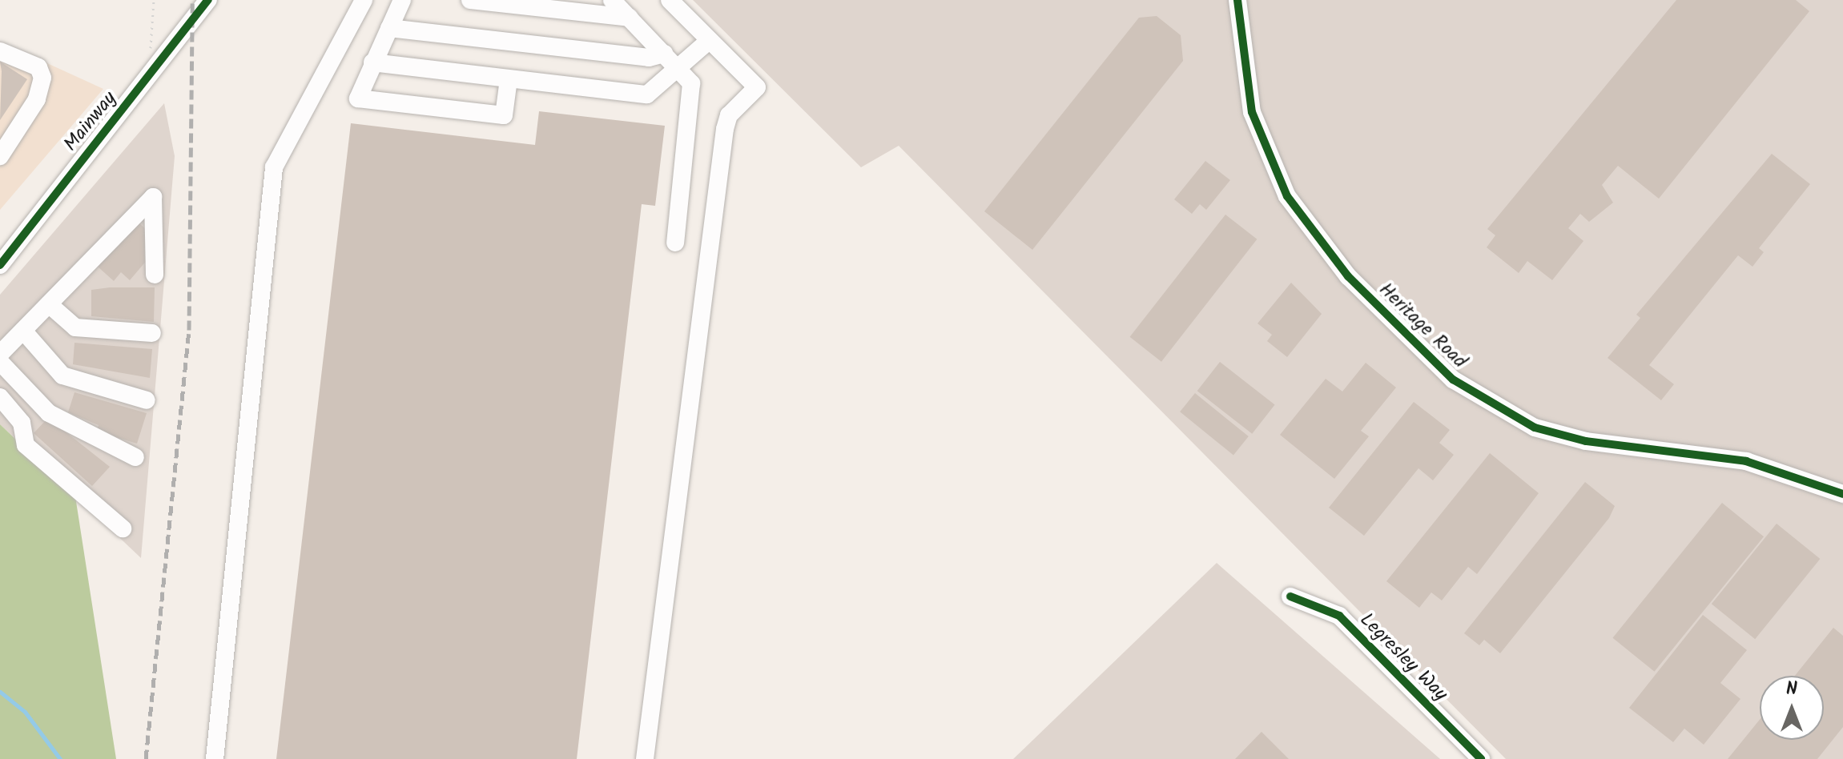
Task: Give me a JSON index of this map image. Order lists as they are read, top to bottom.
{
  "streets": {
    "street": ["Mainway", "Heritage Road", "Legresley Way"]
  },
  "north": "top"
}
